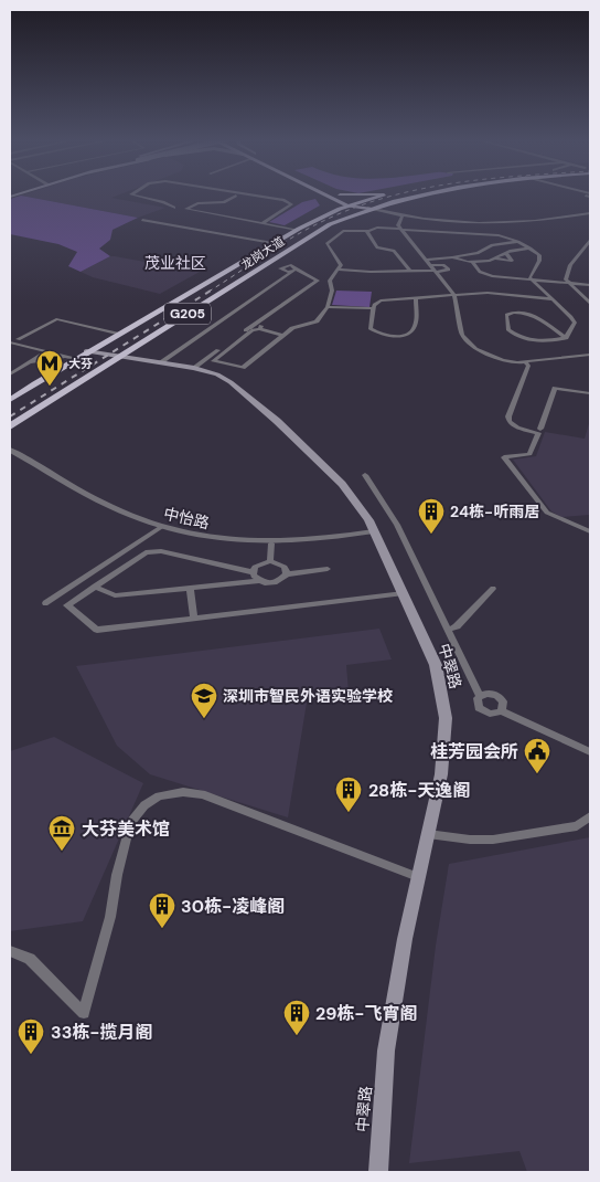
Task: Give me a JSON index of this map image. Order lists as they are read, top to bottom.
{
  "streets": {
    "highway": ["龙岗大道", "G205"],
    "main road": ["中翠路"],
    "street": ["中怡路"]
  },
  "crossings": [
    ["龙岗大道", "中翠路"],
    ["中怡路", "中翠路"]
  ],
  "districts": ["茂业社区"],
  "places": {
    "metro station": ["大芬"],
    "building": [
      "24栋-听雨居",
      "28栋-天逸阁",
      "30栋-凌峰阁",
      "29栋-飞宵阁",
      "33栋-揽月阁"
    ],
    "school or university": ["深圳市智民外语实验学校"],
    "public building": ["桂芳园会所"],
    "museum": ["大芬美术馆"]
  }
}
